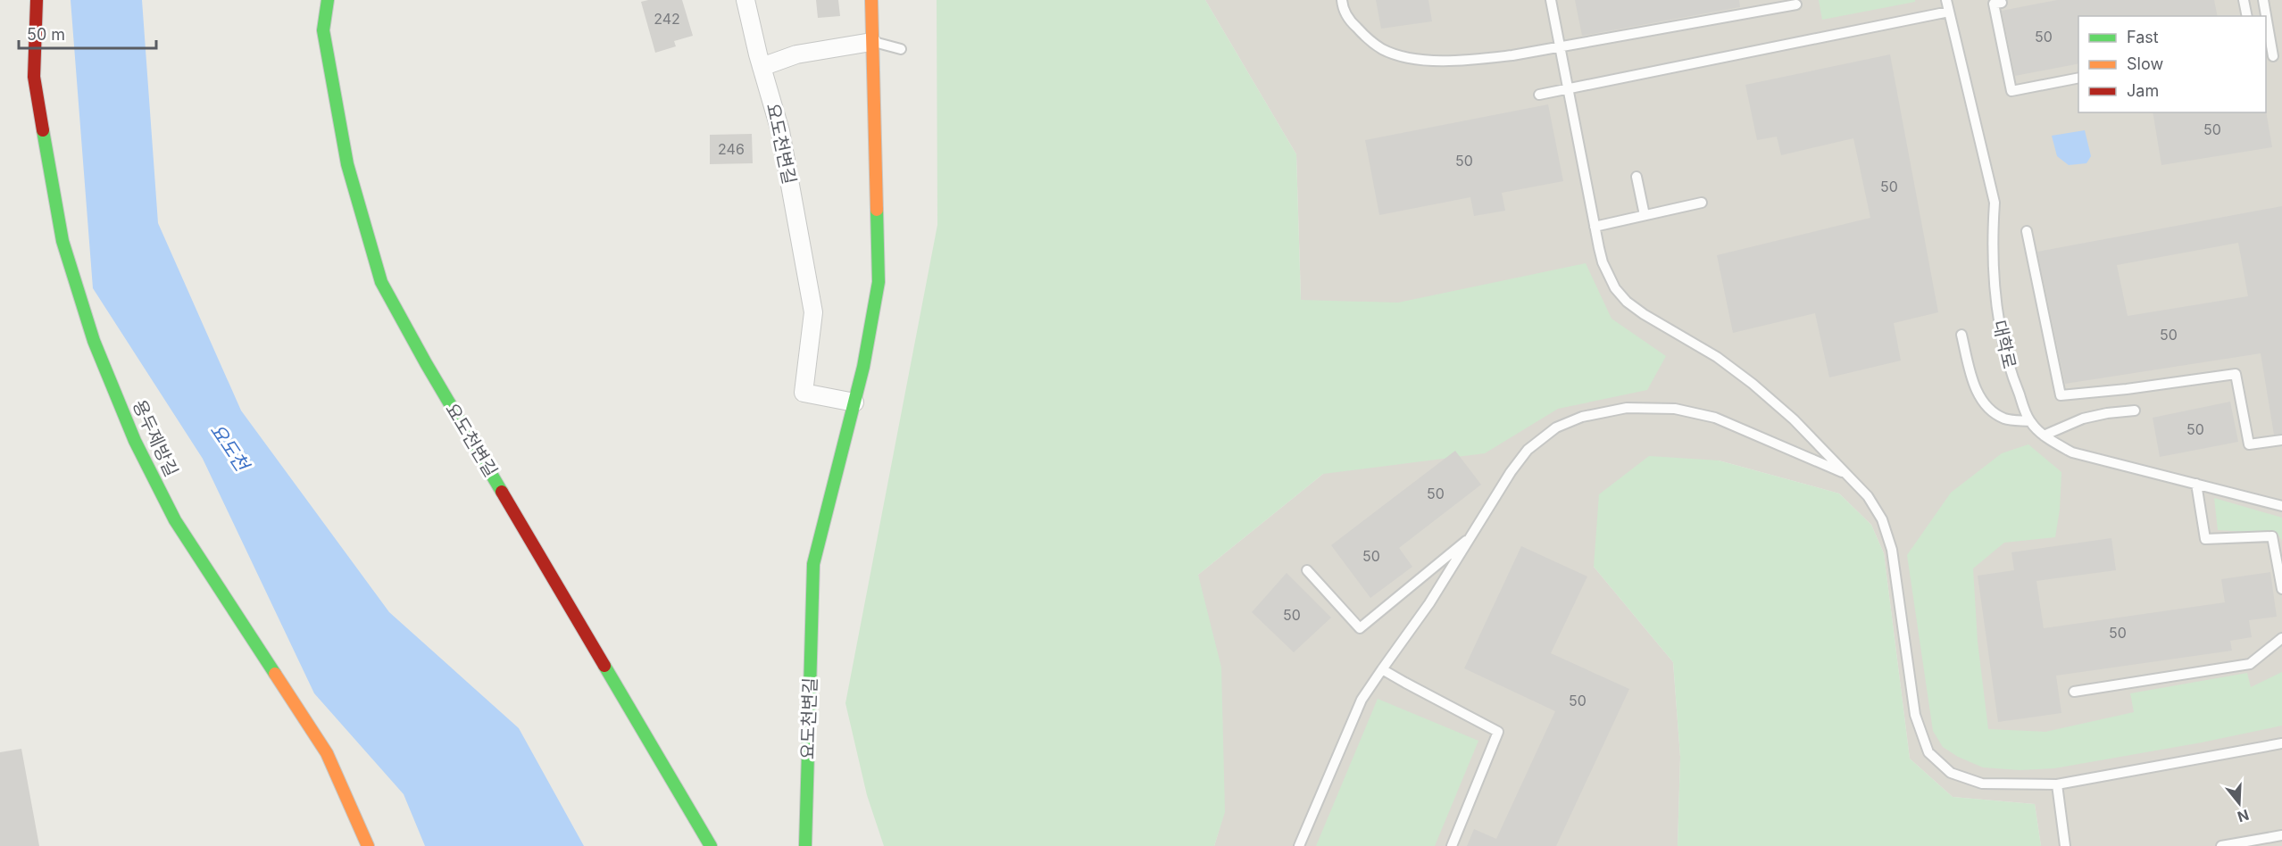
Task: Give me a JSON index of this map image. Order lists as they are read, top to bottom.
{
  "streets": {
    "street": ["요도천변길", "용두제방길"],
    "lane": ["대학로"]
  },
  "water": ["요도천"],
  "house_numbers": [
    "242",
    "50",
    "50",
    "246",
    "50",
    "50",
    "50",
    "50",
    "50",
    "50",
    "50",
    "50",
    "50"
  ],
  "legend": ["Fast", "Slow", "Jam"],
  "scale_bar": "50 m",
  "north": "bottom"
}
